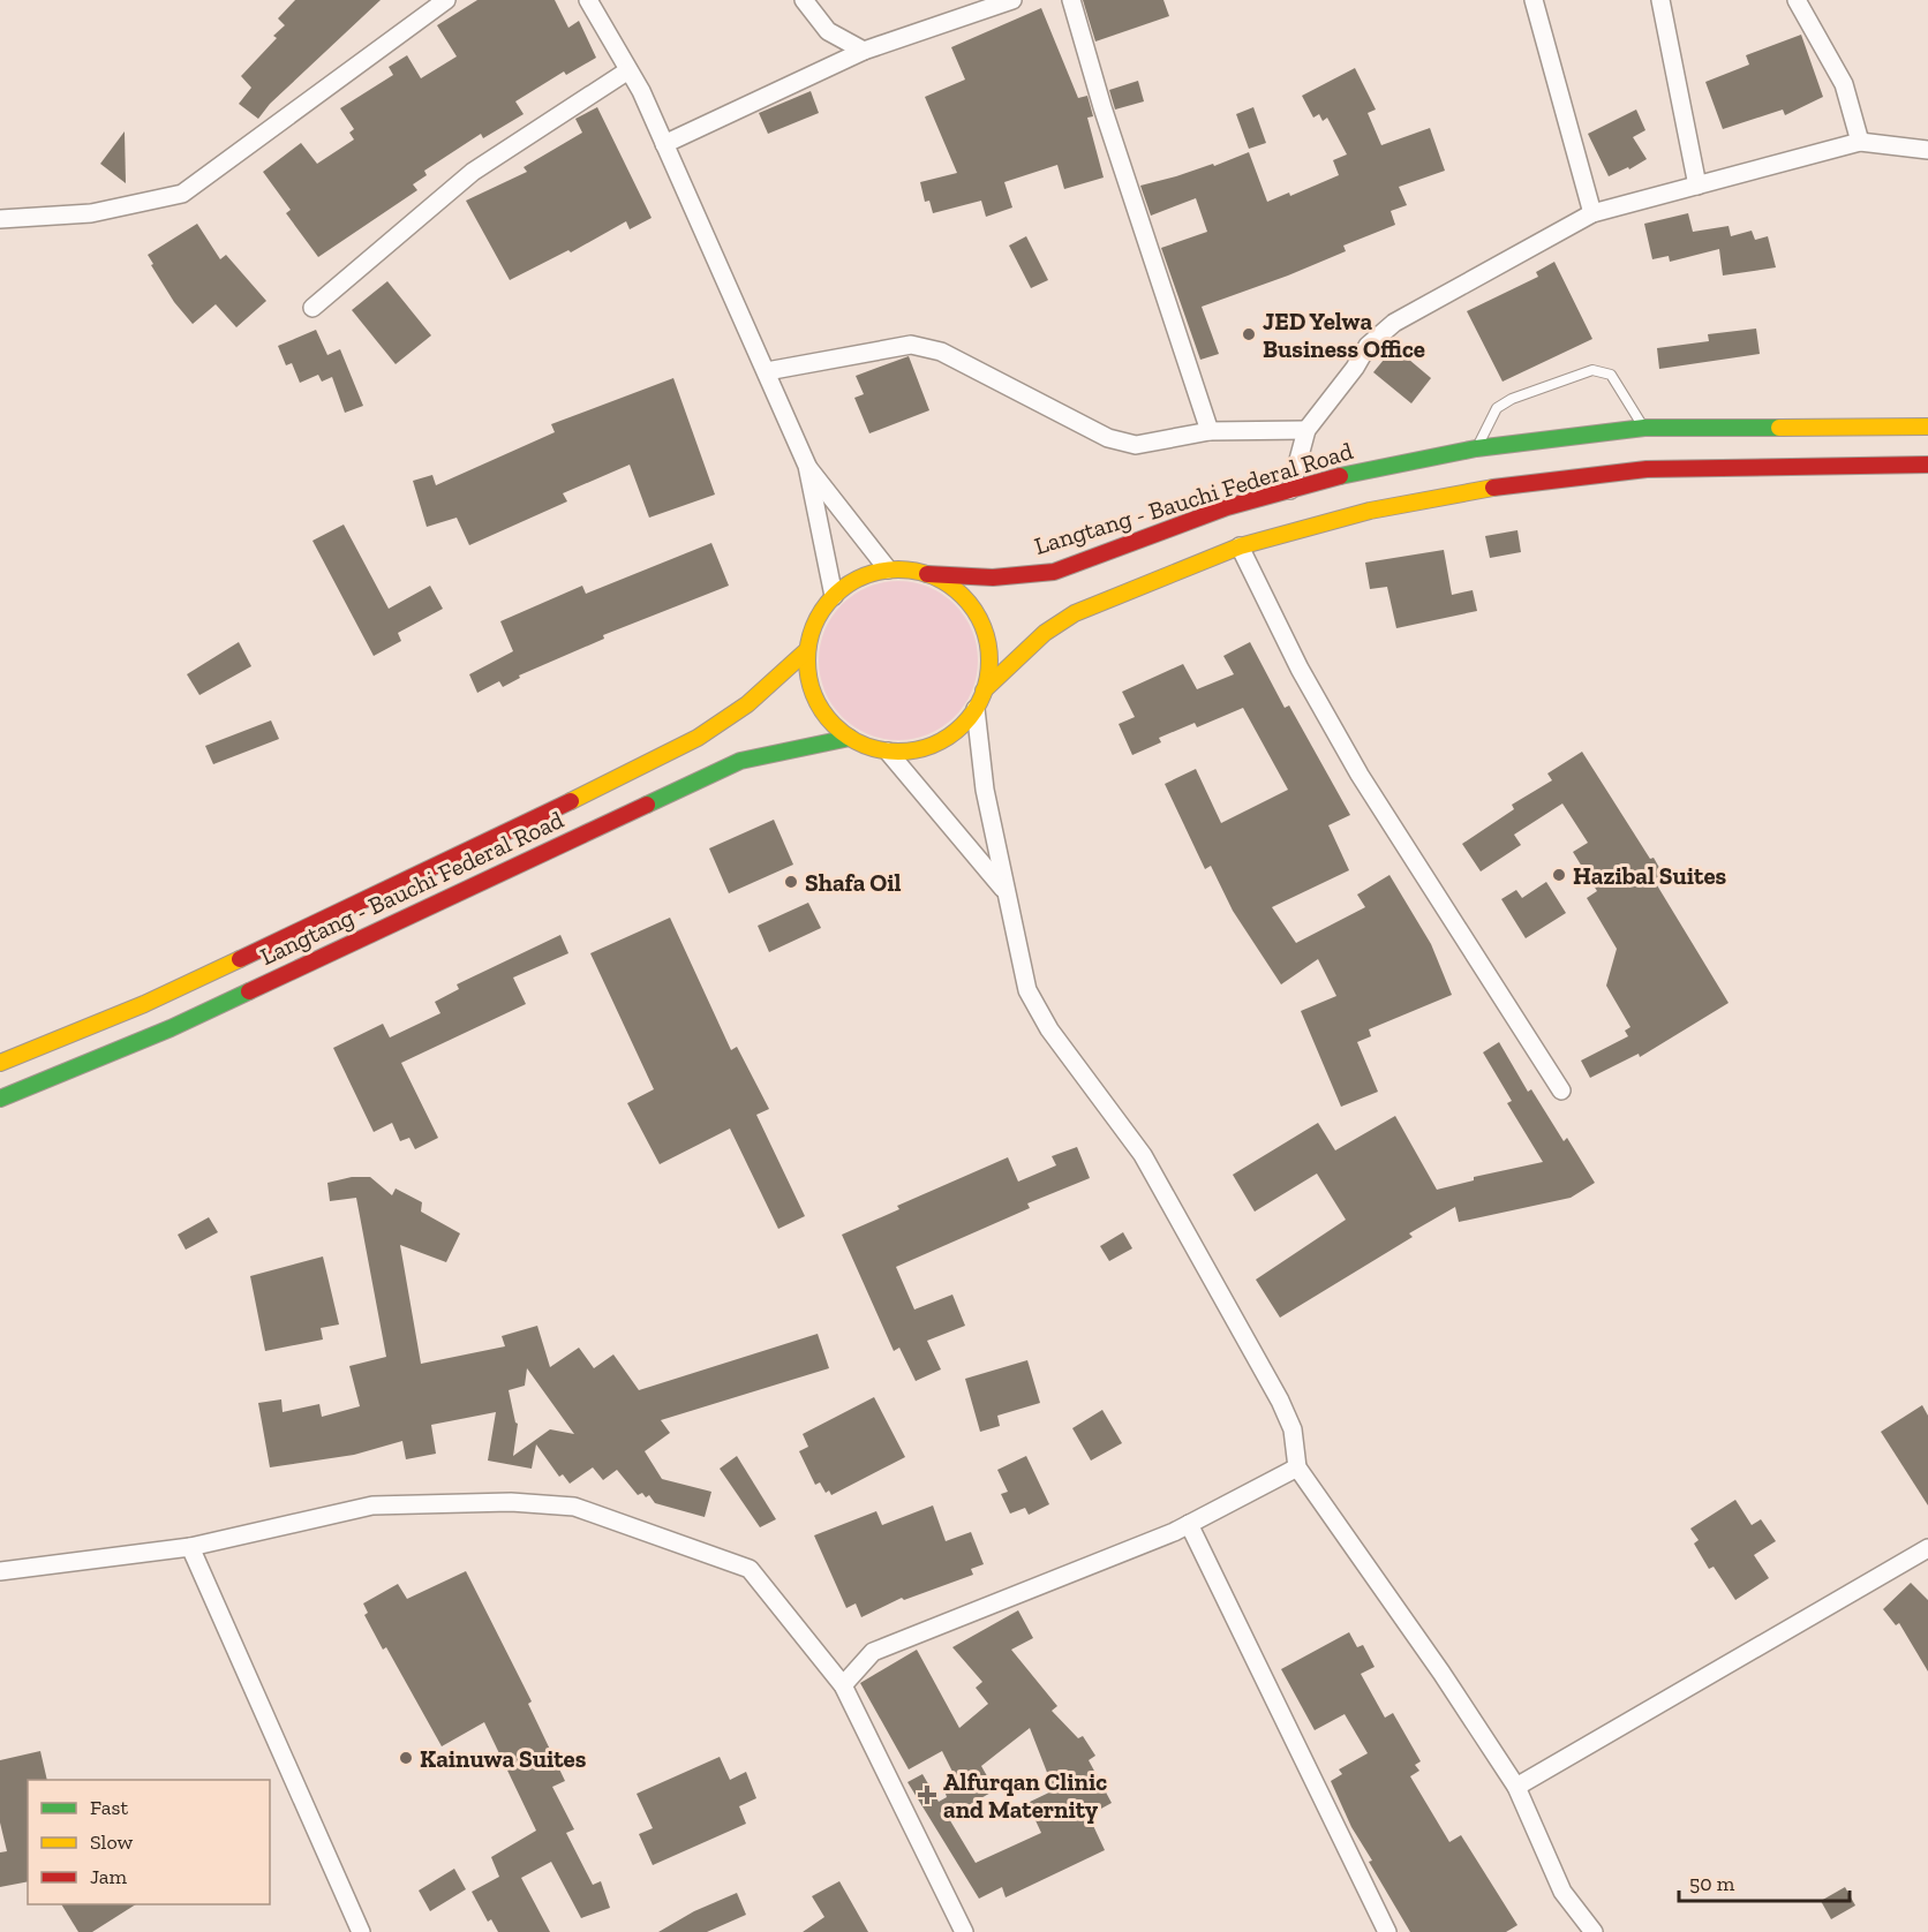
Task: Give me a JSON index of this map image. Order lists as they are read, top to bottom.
{
  "streets": {
    "main road": ["Langtang - Bauchi Federal Road"]
  },
  "places": {
    "other": [
      "JED Yelwa Business Office",
      "Hazibal Suites",
      "Shafa Oil",
      "Kainuwa Suites"
    ],
    "health": ["Alfurqan Clinic and Maternity"]
  },
  "legend": ["Fast", "Slow", "Jam"],
  "scale_bar": "50 m"
}
